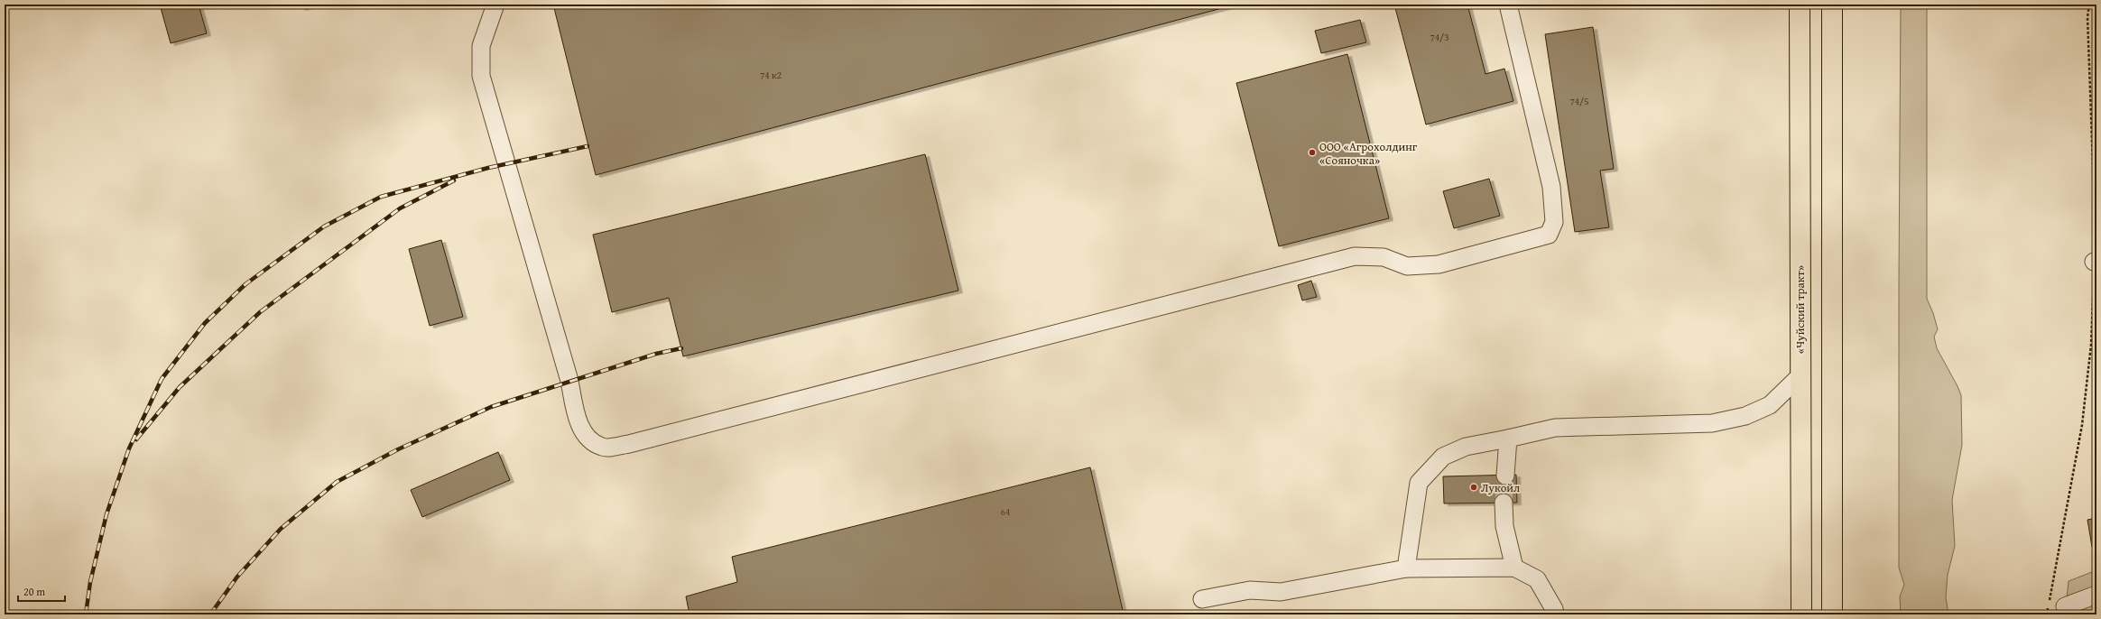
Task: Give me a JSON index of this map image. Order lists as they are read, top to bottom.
{
  "streets": {
    "highway": ["«Чуйский тракт»"]
  },
  "places": ["ООО «Агрохолдинг «Сояночка»", "Лукойл"],
  "house_numbers": [
    "74/3",
    "74 к2",
    "74/5",
    "64"
  ],
  "scale_bar": "20 m"
}
